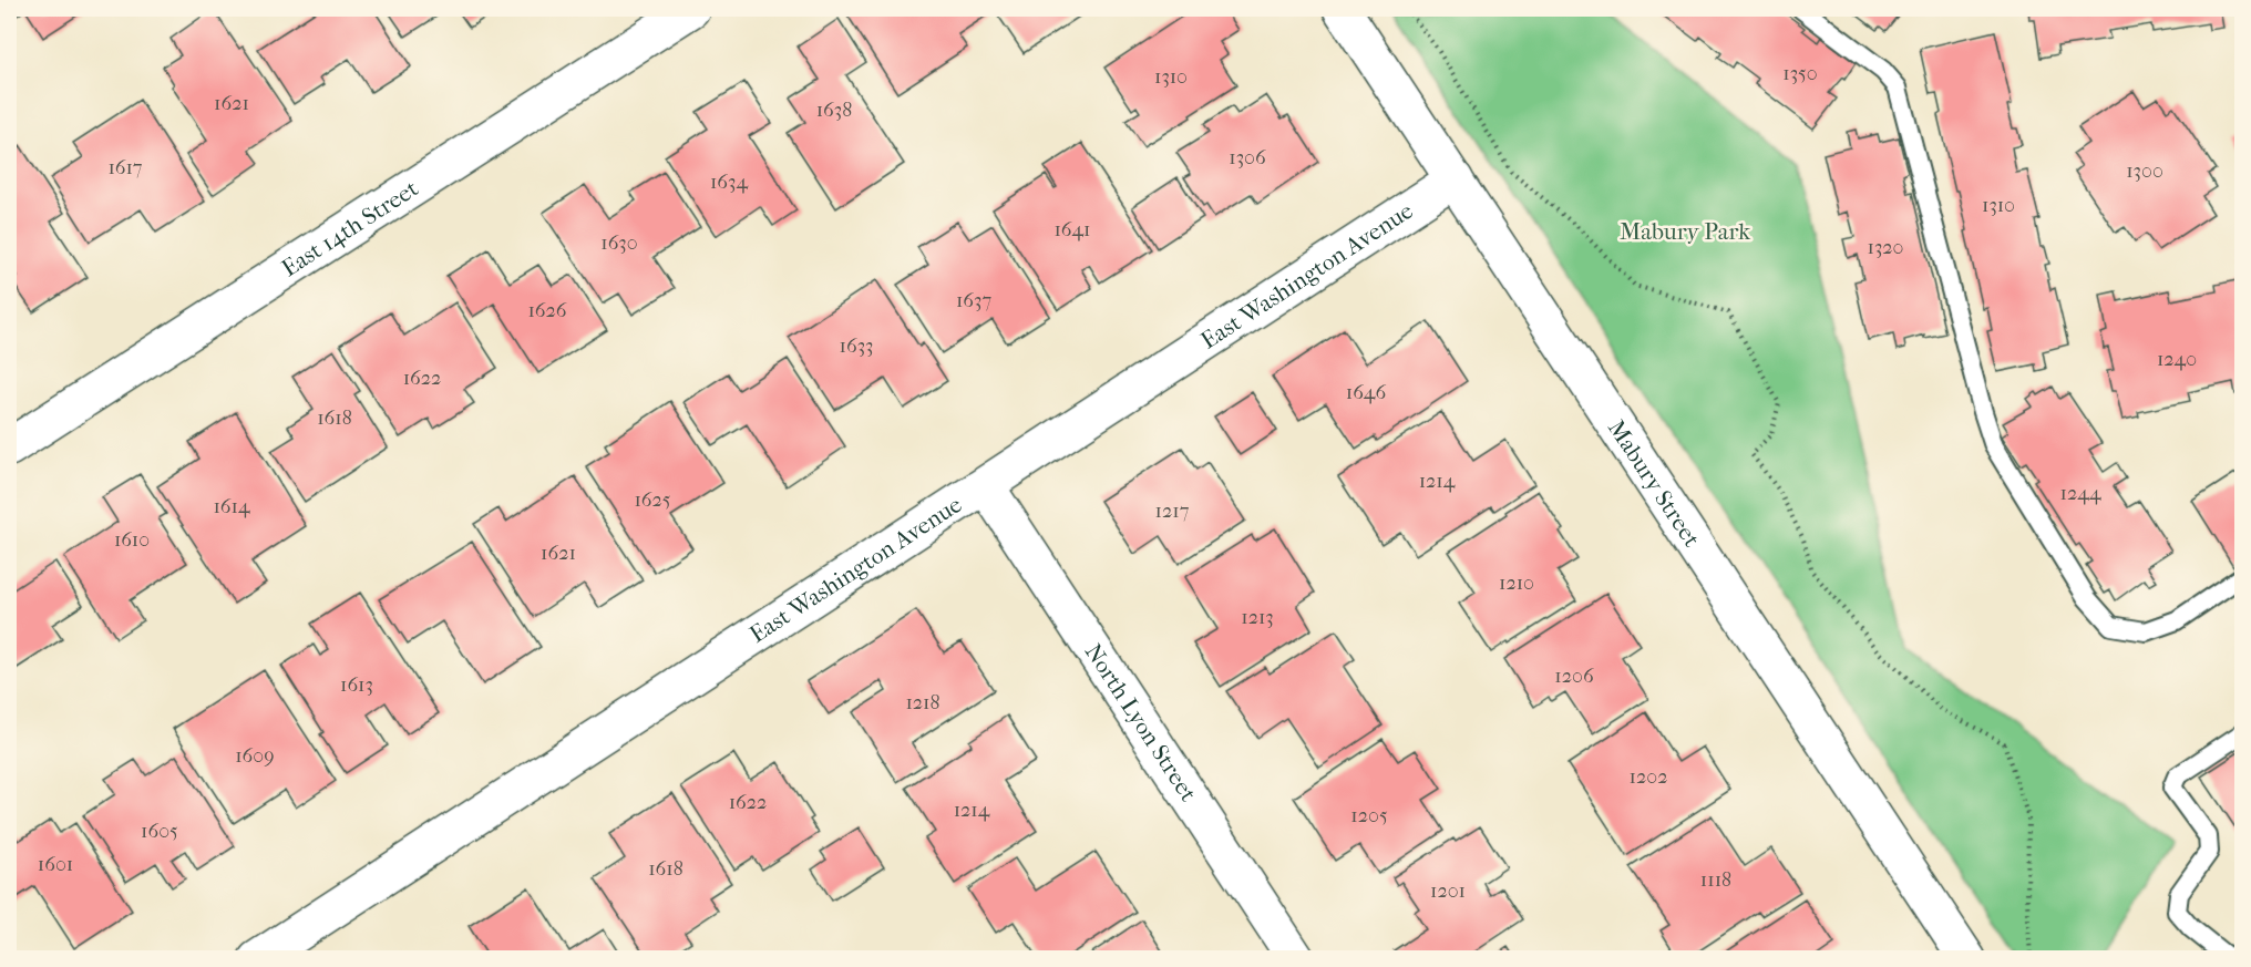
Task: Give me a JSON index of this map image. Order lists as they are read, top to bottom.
{
  "streets": {
    "street": [
      "East 14th Street",
      "East Washington Avenue",
      "Mabury Street",
      "North Lyon Street"
    ]
  },
  "crossings": [
    ["East Washington Avenue", "Mabury Street"],
    ["East Washington Avenue", "North Lyon Street"]
  ],
  "parks": ["Mabury Park"],
  "house_numbers": [
    "1350",
    "1310",
    "1621",
    "1638",
    "1306",
    "1617",
    "1300",
    "1634",
    "1310",
    "1641",
    "1630",
    "1320",
    "1637",
    "1626",
    "1633",
    "1240",
    "1622",
    "1646",
    "1618",
    "1214",
    "1244",
    "1625",
    "1614",
    "1217",
    "1610",
    "1621",
    "1210",
    "1213",
    "1206",
    "1613",
    "1218",
    "1609",
    "1202",
    "1622",
    "1214",
    "1205",
    "1605",
    "1601",
    "1618",
    "1118",
    "1201"
  ]
}
